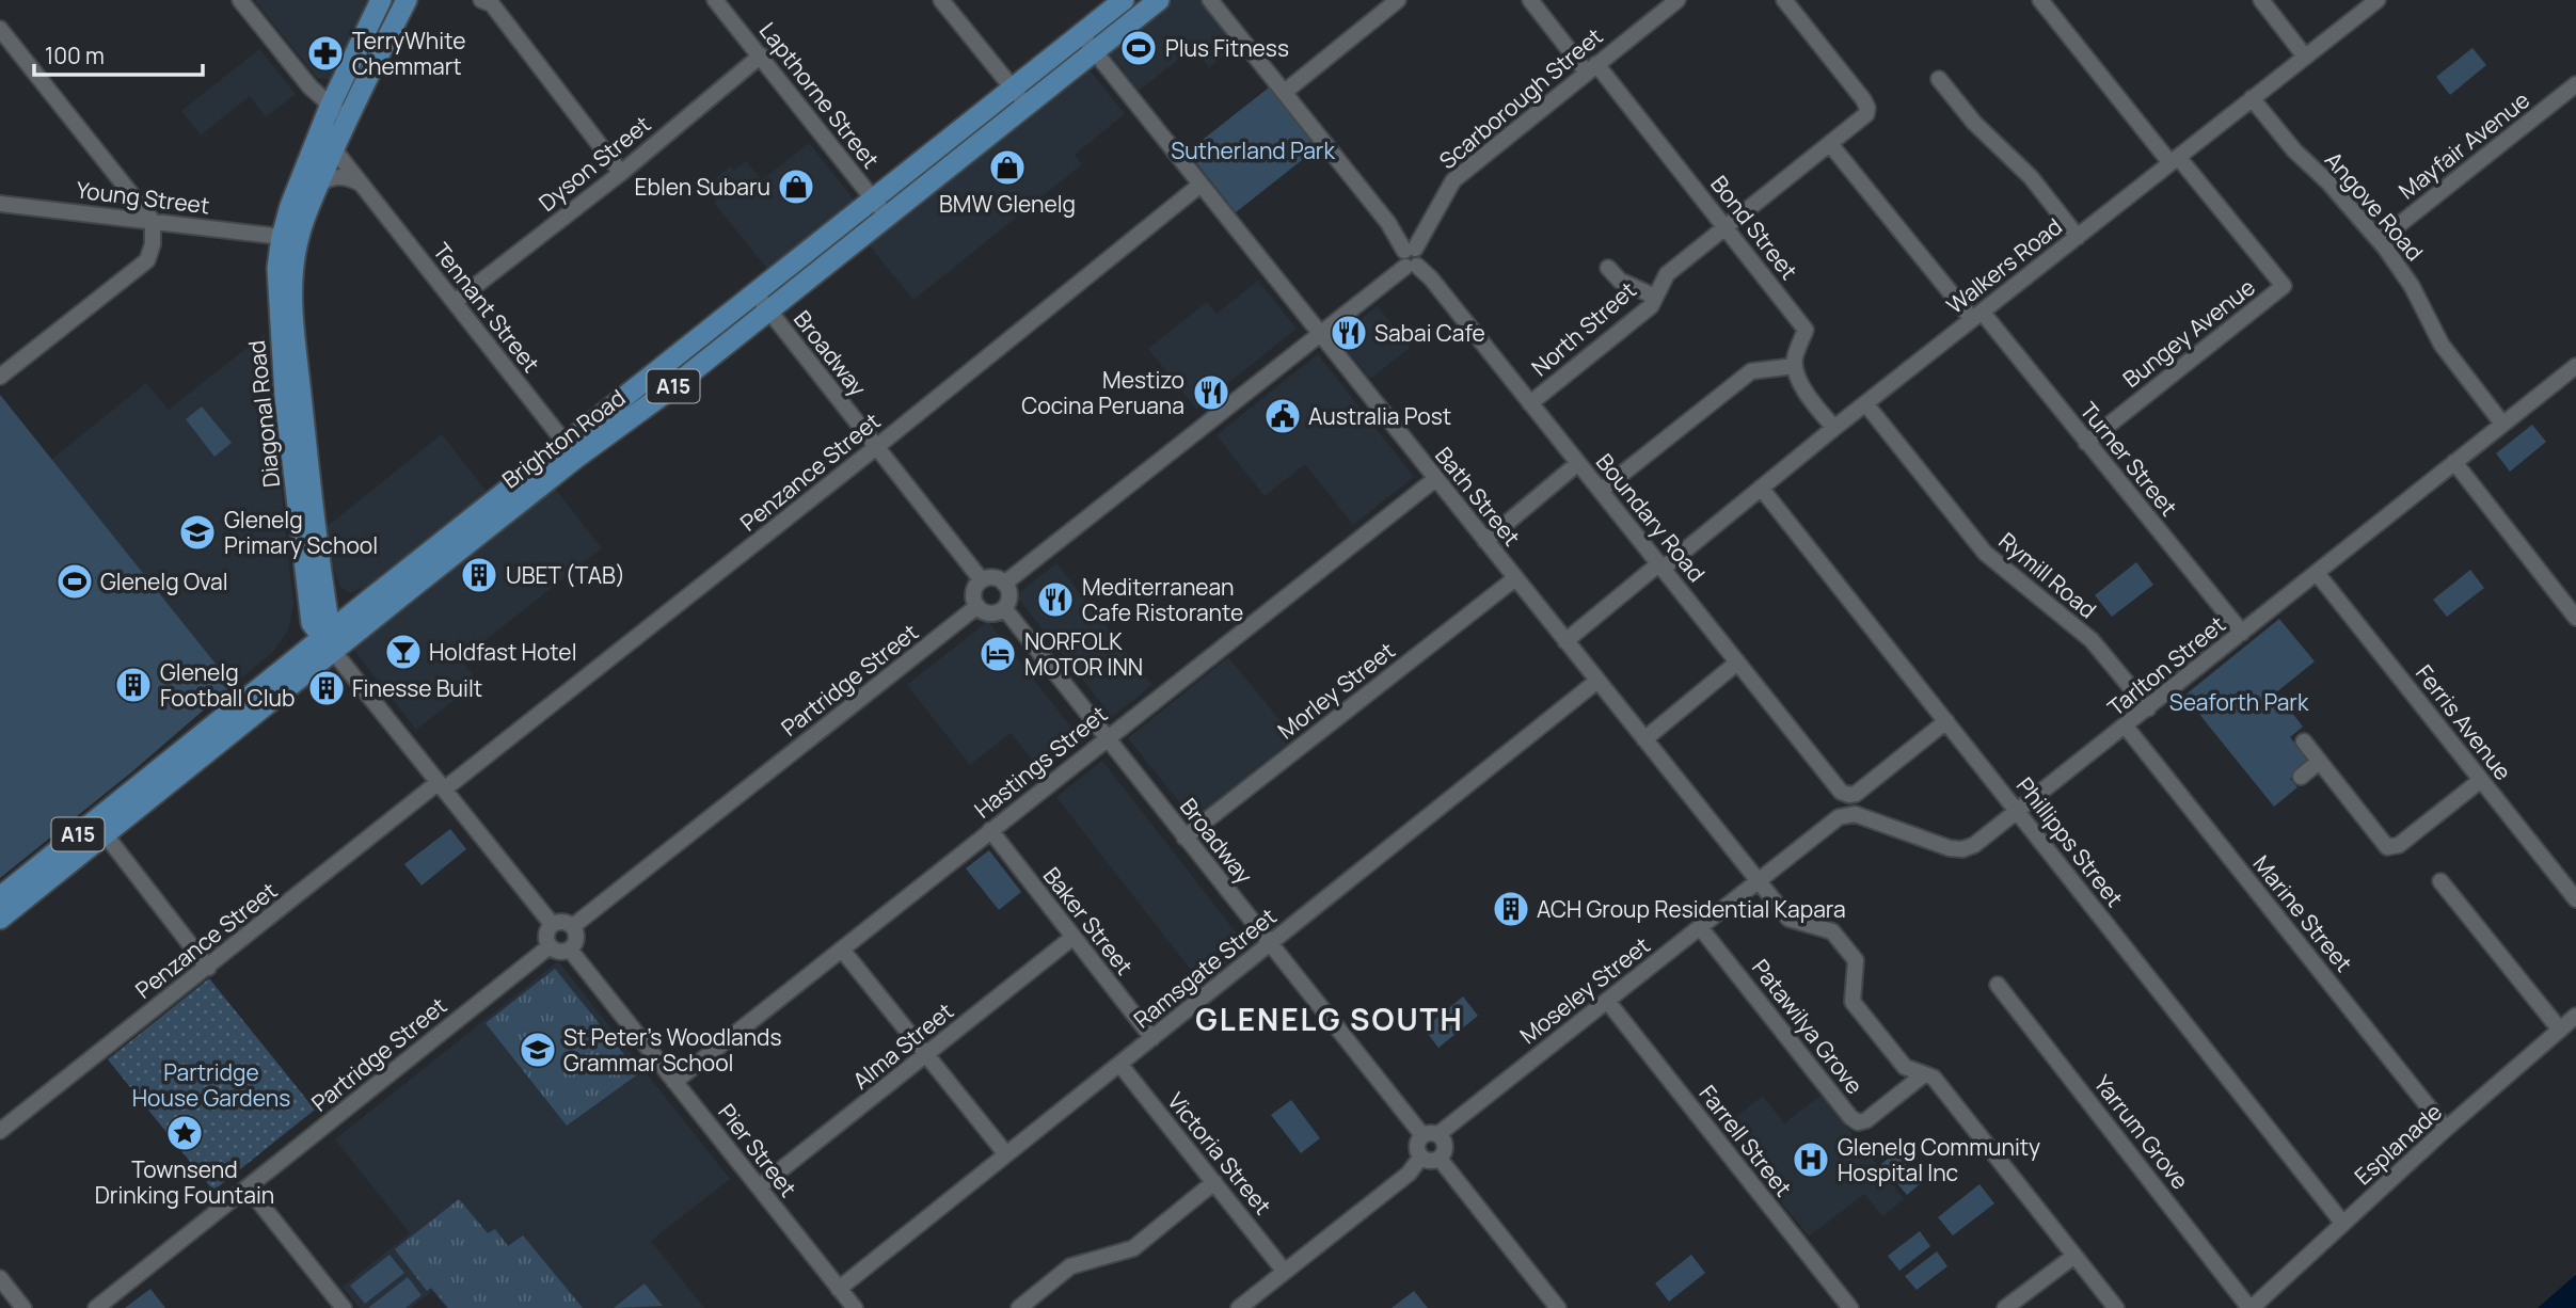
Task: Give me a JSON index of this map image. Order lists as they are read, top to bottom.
{
  "streets": {
    "main road": ["A15", "Diagonal Road", "Brighton Road"],
    "street": [
      "Lapthorne Street",
      "Scarborough Street",
      "Mayfair Avenue",
      "Dyson Street",
      "Young Street",
      "Angove Road",
      "Bond Street",
      "Walkers Road",
      "Tennant Street",
      "North Street",
      "Bungey Avenue",
      "Broadway",
      "Turner Street",
      "Penzance Street",
      "Bath Street",
      "Boundary Road",
      "Rymill Road",
      "Tarlton Street",
      "Partridge Street",
      "Morley Street",
      "Ferris Avenue",
      "Hastings Street",
      "Phillipps Street",
      "Marine Street",
      "Baker Street",
      "Ramsgate Street",
      "Moseley Street",
      "Patawilya Grove",
      "Alma Street",
      "Yarrum Grove",
      "Farrell Street",
      "Esplanade",
      "Pier Street",
      "Victoria Street"
    ]
  },
  "crossings": [
    ["Lapthorne Street", "Dyson Street"],
    ["Lapthorne Street", "Brighton Road"],
    ["Scarborough Street", "Bond Street"],
    ["Mayfair Avenue", "Angove Road"],
    ["Dyson Street", "Tennant Street"],
    ["Young Street", "Diagonal Road"],
    ["Angove Road", "Walkers Road"],
    ["Angove Road", "Tarlton Street"],
    ["Bond Street", "North Street"],
    ["Walkers Road", "Bungey Avenue"],
    ["Walkers Road", "Turner Street"],
    ["Walkers Road", "Bath Street"],
    ["Walkers Road", "Boundary Road"],
    ["Walkers Road", "Rymill Road"],
    ["Walkers Road", "Phillipps Street"],
    ["Tennant Street", "Diagonal Road"],
    ["Tennant Street", "Brighton Road"],
    ["North Street", "Turner Street"],
    ["North Street", "Boundary Road"],
    ["Bungey Avenue", "Turner Street"],
    ["Broadway", "Brighton Road"],
    ["Broadway", "Penzance Street"],
    ["Broadway", "Partridge Street"],
    ["Broadway", "Morley Street"],
    ["Broadway", "Hastings Street"],
    ["Broadway", "Ramsgate Street"],
    ["Broadway", "Moseley Street"],
    ["Diagonal Road", "Brighton Road"],
    ["Brighton Road", "Bath Street"],
    ["Turner Street", "Tarlton Street"],
    ["Penzance Street", "Bath Street"],
    ["Bath Street", "Tarlton Street"],
    ["Bath Street", "Morley Street"],
    ["Bath Street", "Hastings Street"],
    ["Bath Street", "Ramsgate Street"],
    ["Bath Street", "Moseley Street"],
    ["Bath Street", "Patawilya Grove"],
    ["Boundary Road", "Phillipps Street"],
    ["Rymill Road", "Tarlton Street"],
    ["Tarlton Street", "Ferris Avenue"],
    ["Tarlton Street", "Phillipps Street"],
    ["Tarlton Street", "Marine Street"],
    ["Tarlton Street", "Moseley Street"],
    ["Partridge Street", "Pier Street"],
    ["Hastings Street", "Baker Street"],
    ["Hastings Street", "Pier Street"],
    ["Phillipps Street", "Esplanade"],
    ["Marine Street", "Esplanade"],
    ["Baker Street", "Ramsgate Street"],
    ["Baker Street", "Alma Street"],
    ["Ramsgate Street", "Pier Street"],
    ["Ramsgate Street", "Victoria Street"],
    ["Moseley Street", "Patawilya Grove"],
    ["Moseley Street", "Farrell Street"],
    ["Alma Street", "Pier Street"],
    ["Yarrum Grove", "Esplanade"]
  ],
  "districts": ["GLENELG SOUTH"],
  "parks": ["Sutherland Park", "Seaforth Park", "Partridge House Gardens"],
  "places": {
    "sports": ["Plus Fitness", "Glenelg Oval"],
    "pharmacy": ["TerryWhite Chemmart"],
    "shop": ["BMW Glenelg", "Eblen Subaru"],
    "restaurant": ["Sabai Cafe", "Mestizo Cocina Peruana", "Mediterranean Cafe Ristorante"],
    "public building": ["Australia Post"],
    "school or university": ["Glenelg Primary School", "St Peter’s Woodlands Grammar School"],
    "building": [
      "UBET (TAB)",
      "Glenelg Football Club",
      "Finesse Built",
      "ACH Group Residential Kapara"
    ],
    "bar": ["Holdfast Hotel"],
    "hotel": ["NORFOLK MOTOR INN"],
    "place": ["Townsend Drinking Fountain"],
    "hospital": ["Glenelg Community Hospital Inc"]
  },
  "scale_bar": "100 m"
}
